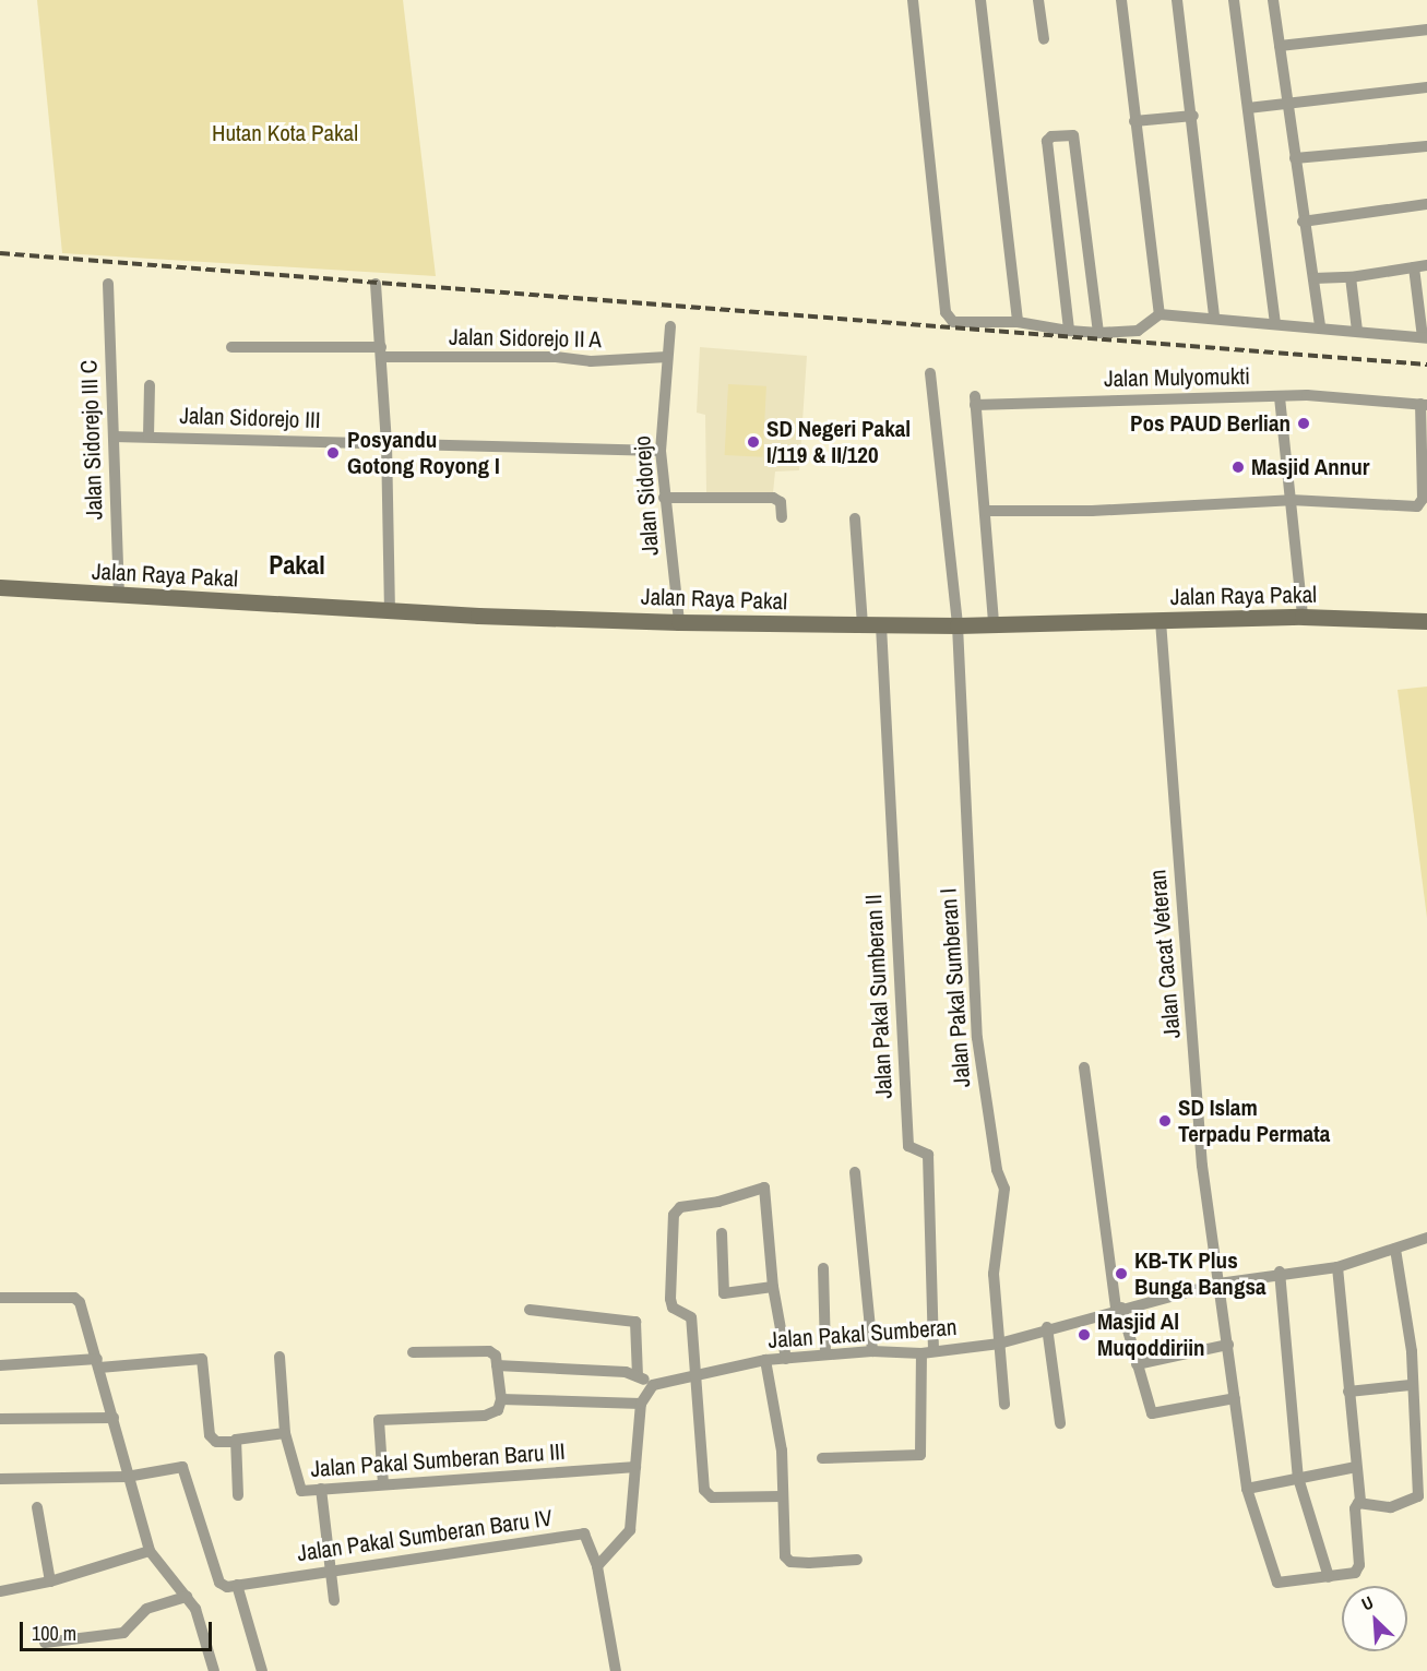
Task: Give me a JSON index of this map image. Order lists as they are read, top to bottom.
{
  "streets": {
    "main road": ["Jalan Raya Pakal"],
    "street": [
      "Jalan Sidorejo II A",
      "Jalan Mulyomukti",
      "Jalan Sidorejo III",
      "Jalan Sidorejo III C",
      "Jalan Sidorejo",
      "Jalan Cacat Veteran",
      "Jalan Pakal Sumberan I",
      "Jalan Pakal Sumberan II",
      "Jalan Pakal Sumberan",
      "Jalan Pakal Sumberan Baru III",
      "Jalan Pakal Sumberan Baru IV"
    ]
  },
  "crossings": [
    ["Jalan Sidorejo II A", "Jalan Sidorejo"],
    ["Jalan Mulyomukti", "Jalan Raya Pakal"],
    ["Jalan Sidorejo III", "Jalan Sidorejo III C"],
    ["Jalan Sidorejo III", "Jalan Sidorejo"],
    ["Jalan Sidorejo III C", "Jalan Raya Pakal"],
    ["Jalan Sidorejo", "Jalan Raya Pakal"],
    ["Jalan Raya Pakal", "Jalan Cacat Veteran"],
    ["Jalan Raya Pakal", "Jalan Pakal Sumberan I"],
    ["Jalan Raya Pakal", "Jalan Pakal Sumberan II"],
    ["Jalan Cacat Veteran", "Jalan Pakal Sumberan"],
    ["Jalan Pakal Sumberan I", "Jalan Pakal Sumberan"],
    ["Jalan Pakal Sumberan II", "Jalan Pakal Sumberan"]
  ],
  "districts": ["Pakal"],
  "parks": ["Hutan Kota Pakal"],
  "places": [
    "Pos PAUD Berlian",
    "SD Negeri Pakal I/119 & II/120",
    "Posyandu Gotong Royong I",
    "Masjid Annur",
    "SD Islam Terpadu Permata",
    "KB-TK Plus Bunga Bangsa",
    "Masjid Al Muqoddiriin"
  ],
  "scale_bar": "100 m",
  "north": "top left"
}
